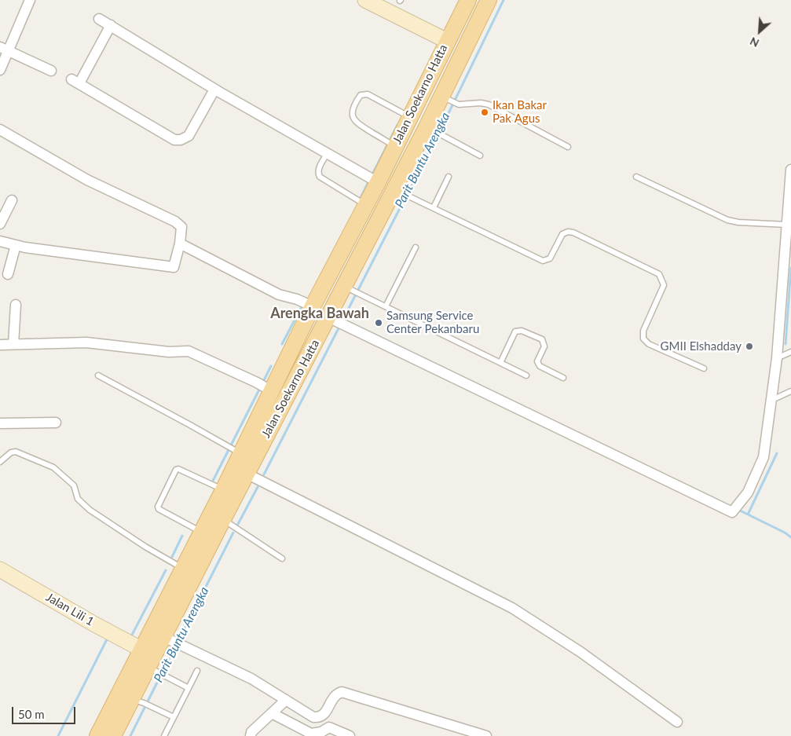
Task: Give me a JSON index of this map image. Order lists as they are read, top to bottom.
{
  "streets": {
    "main road": ["Jalan Soekarno Hatta"],
    "street": ["Jalan Lili 1"]
  },
  "crossings": [
    ["Jalan Soekarno Hatta", "Jalan Lili 1"]
  ],
  "districts": ["Arengka Bawah"],
  "water": ["Parit Buntu Arengka"],
  "places": ["Ikan Bakar Pak Agus", "Samsung Service Center Pekanbaru", "GMII Elshadday"],
  "scale_bar": "50 m",
  "north": "bottom left"
}
